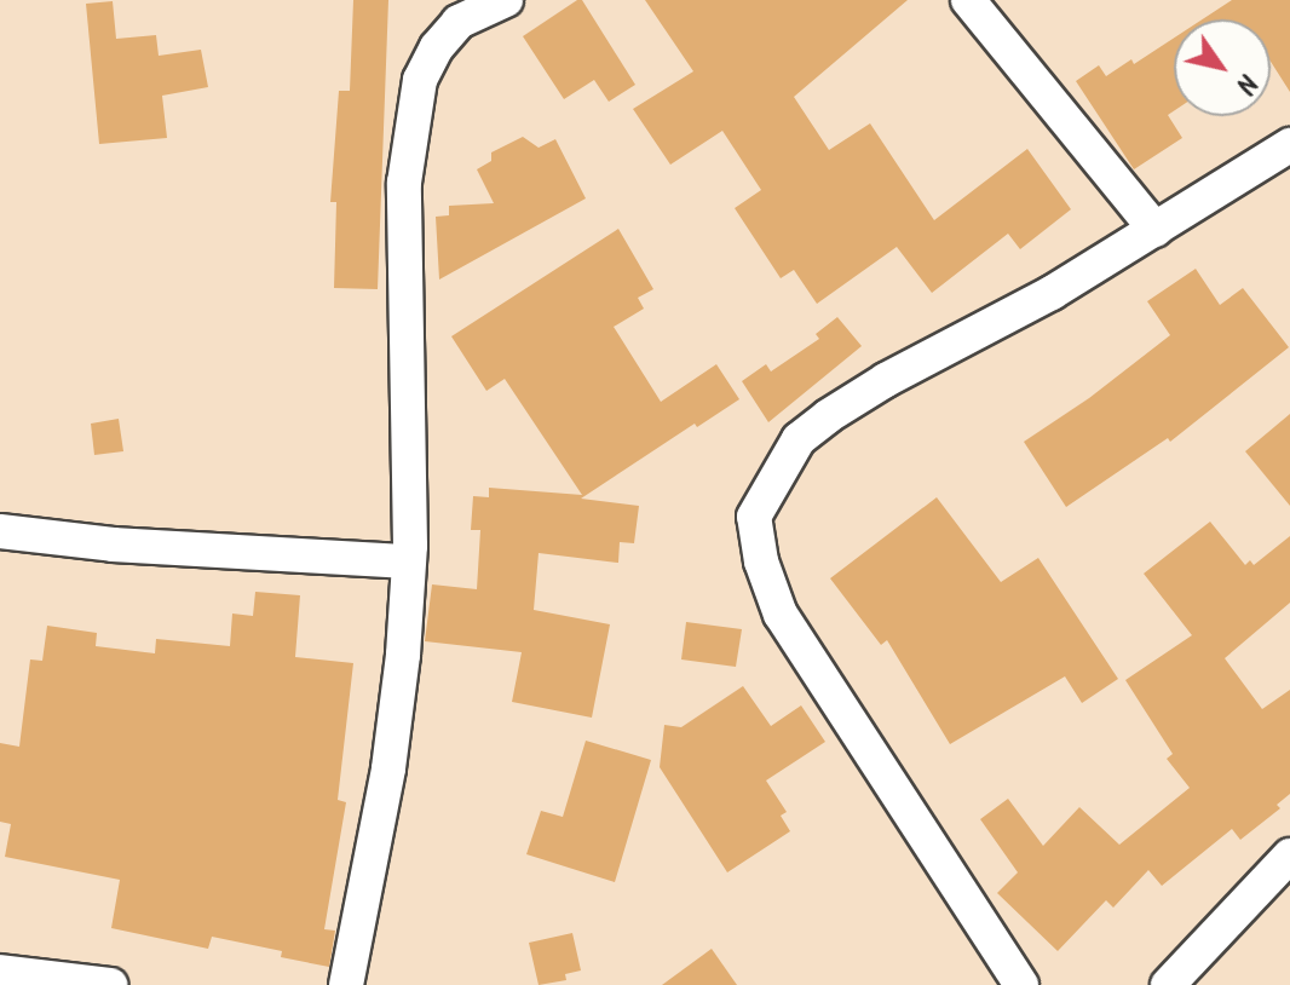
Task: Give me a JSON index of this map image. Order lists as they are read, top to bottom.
{
  "north": "bottom right"
}
